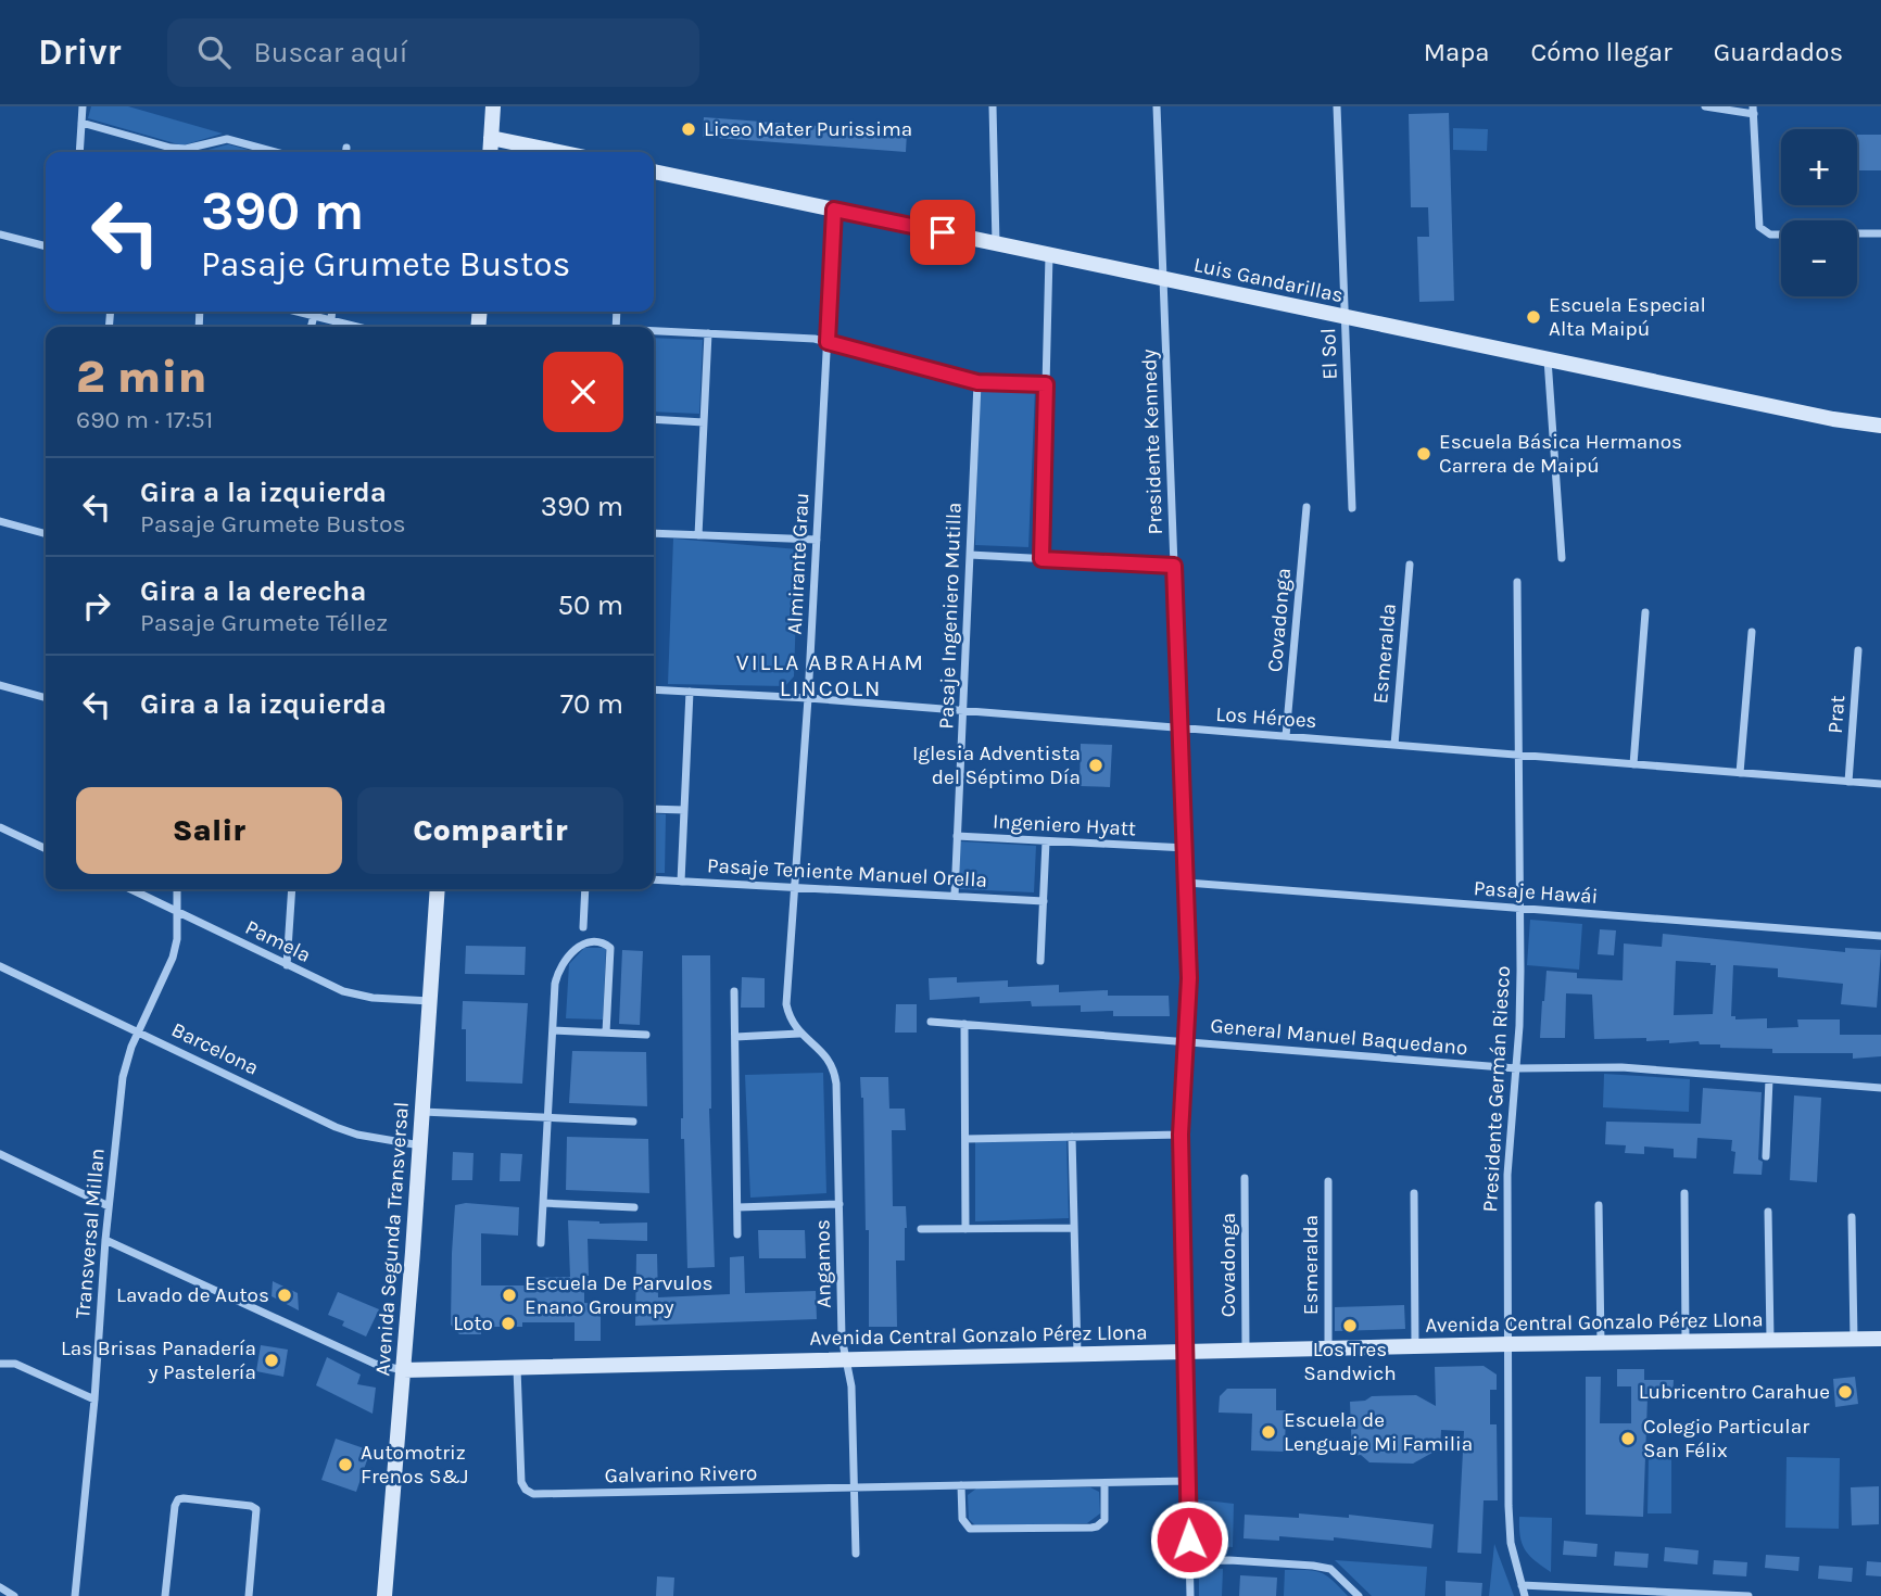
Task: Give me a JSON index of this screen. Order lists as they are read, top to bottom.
{
  "streets": {
    "street": [
      "Luis Gandarillas",
      "El Sol",
      "Presidente Kennedy",
      "Almirante Grau",
      "Pasaje Ingeniero Mutilla",
      "Covadonga",
      "Esmeralda",
      "Prat",
      "Los Héroes",
      "Ingeniero Hyatt",
      "Pasaje Teniente Manuel Orella",
      "Pasaje Hawái",
      "Pamela",
      "General Manuel Baquedano",
      "Barcelona",
      "Presidente Germán Riesco",
      "Transversal Millan",
      "Avenida Segunda Transversal",
      "Angamos",
      "Avenida Central Gonzalo Pérez Llona",
      "Galvarino Rivero"
    ]
  },
  "crossings": [
    ["Luis Gandarillas", "El Sol"],
    ["Luis Gandarillas", "Presidente Kennedy"],
    ["Luis Gandarillas", "Almirante Grau"],
    ["Presidente Kennedy", "Los Héroes"],
    ["Presidente Kennedy", "Ingeniero Hyatt"],
    ["Presidente Kennedy", "Pasaje Hawái"],
    ["Presidente Kennedy", "General Manuel Baquedano"],
    ["Presidente Kennedy", "Avenida Central Gonzalo Pérez Llona"],
    ["Presidente Kennedy", "Galvarino Rivero"],
    ["Almirante Grau", "Los Héroes"],
    ["Almirante Grau", "Pasaje Teniente Manuel Orella"],
    ["Almirante Grau", "Angamos"],
    ["Pasaje Ingeniero Mutilla", "Los Héroes"],
    ["Pasaje Ingeniero Mutilla", "Ingeniero Hyatt"],
    ["Pasaje Ingeniero Mutilla", "Pasaje Teniente Manuel Orella"],
    ["Covadonga", "Los Héroes"],
    ["Covadonga", "Avenida Central Gonzalo Pérez Llona"],
    ["Esmeralda", "Los Héroes"],
    ["Esmeralda", "Avenida Central Gonzalo Pérez Llona"],
    ["Prat", "Los Héroes"],
    ["Los Héroes", "Presidente Germán Riesco"],
    ["Pasaje Hawái", "Presidente Germán Riesco"],
    ["Pamela", "Transversal Millan"],
    ["Pamela", "Avenida Segunda Transversal"],
    ["General Manuel Baquedano", "Presidente Germán Riesco"],
    ["Barcelona", "Transversal Millan"],
    ["Barcelona", "Avenida Segunda Transversal"],
    ["Presidente Germán Riesco", "Avenida Central Gonzalo Pérez Llona"],
    ["Transversal Millan", "Avenida Central Gonzalo Pérez Llona"],
    ["Avenida Segunda Transversal", "Avenida Central Gonzalo Pérez Llona"],
    ["Angamos", "Avenida Central Gonzalo Pérez Llona"],
    ["Angamos", "Galvarino Rivero"],
    ["Avenida Central Gonzalo Pérez Llona", "Galvarino Rivero"]
  ],
  "districts": ["VILLA ABRAHAM LINCOLN"],
  "places": [
    "Liceo Mater Purissima",
    "Escuela Especial Alta Maipú",
    "Escuela Básica Hermanos Carrera de Maipú",
    "Iglesia Adventista del Séptimo Día",
    "Lavado de Autos",
    "Escuela De Parvulos Enano Groumpy",
    "Loto",
    "Los Tres Sandwich",
    "Las Brisas Panadería y Pastelería",
    "Lubricentro Carahue",
    "Escuela de Lenguaje Mi Familia",
    "Colegio Particular San Félix",
    "Automotriz Frenos S&J"
  ],
  "page": {
    "header": "Drivr",
    "search": "Buscar aquí",
    "nav": ["Mapa", "Cómo llegar", "Guardados"],
    "map_buttons": ["+", "−"],
    "turn": ["390 m", "Pasaje Grumete Bustos"],
    "heading": ["2 min", "690 m · 17:51"],
    "list": [
      {
        "name": "Gira a la izquierda",
        "note": "Pasaje Grumete Bustos",
        "value": "390 m"
      },
      {
        "name": "Gira a la derecha",
        "note": "Pasaje Grumete Téllez",
        "value": "50 m"
      },
      {
        "name": "Gira a la izquierda",
        "value": "70 m"
      }
    ],
    "buttons": ["Salir", "Compartir"]
  }
}
